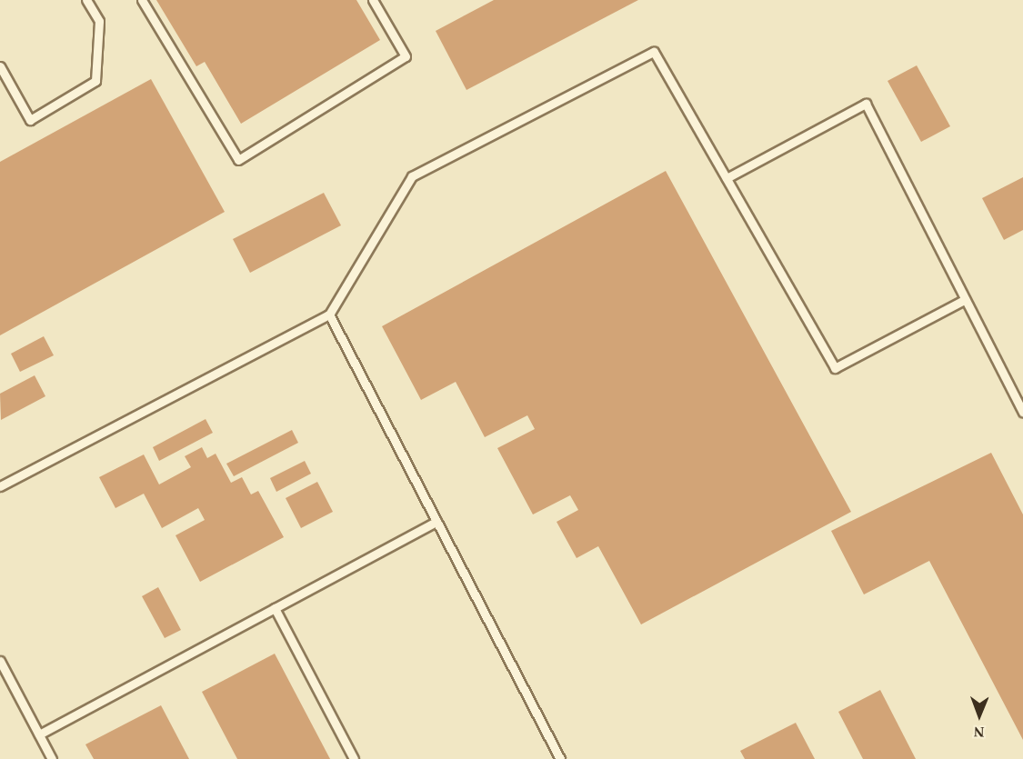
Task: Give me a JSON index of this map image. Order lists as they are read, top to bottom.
{
  "north": "bottom"
}
